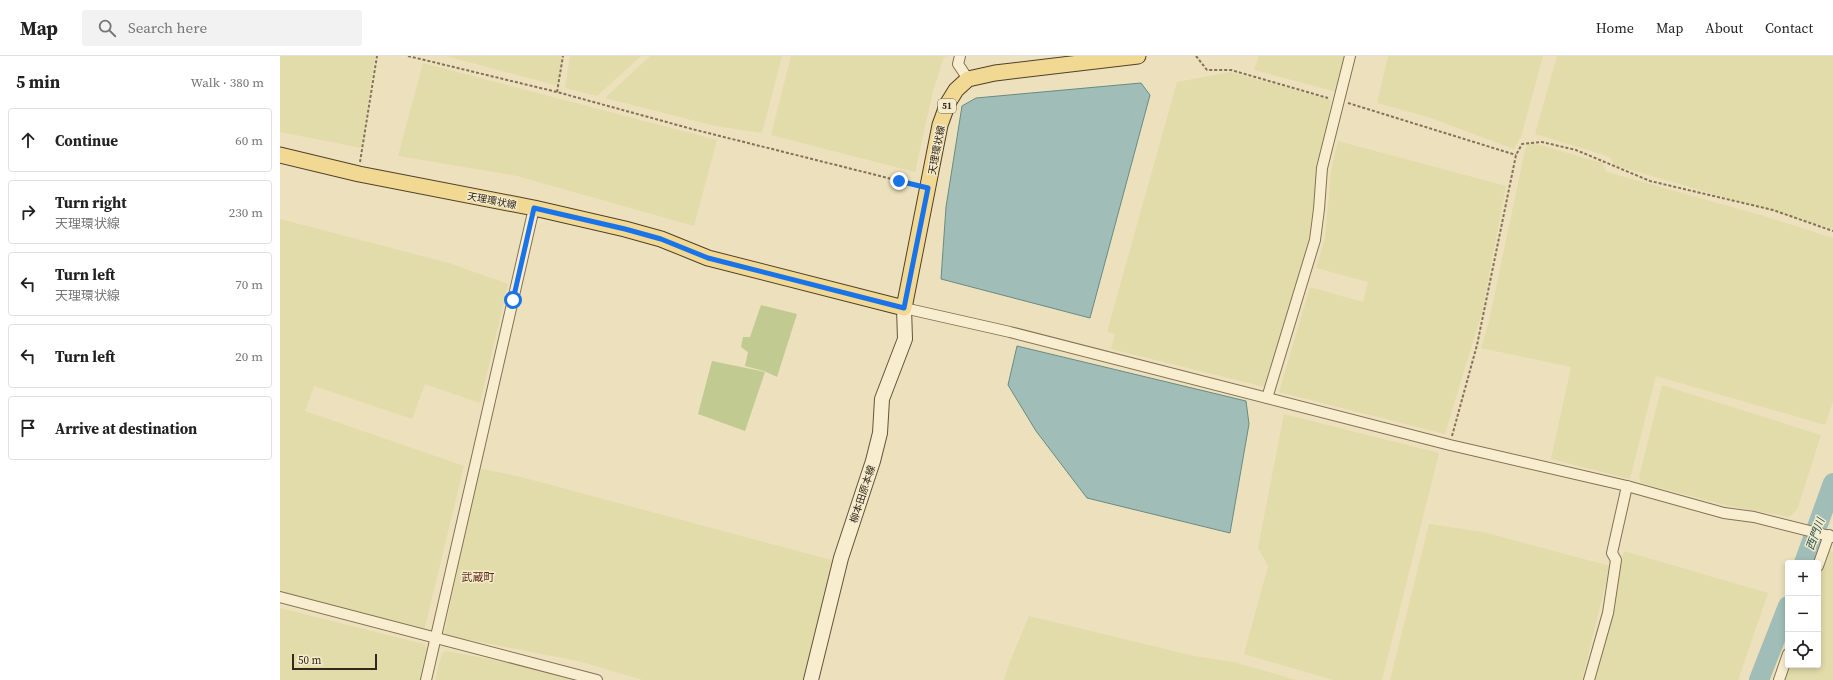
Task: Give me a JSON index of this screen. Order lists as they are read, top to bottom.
{
  "streets": {
    "main road": ["51", "天理環状線", "柳本田原本線"]
  },
  "crossings": [
    ["天理環状線", "柳本田原本線"]
  ],
  "districts": ["武蔵町"],
  "water": ["西門川"],
  "scale_bar": "50 m",
  "page": {
    "header": "Map",
    "search": "Search here",
    "nav": [
      "Home",
      "Map",
      "About",
      "Contact"
    ],
    "heading": ["5 min", "Walk · 380 m"],
    "list": [
      ["Continue", "60 m"],
      ["Turn right", "天理環状線", "230 m"],
      ["Turn left", "天理環状線", "70 m"],
      ["Turn left", "20 m"],
      "Arrive at destination"
    ],
    "map_buttons": ["+", "−"],
    "scale": "50 m"
  }
}
